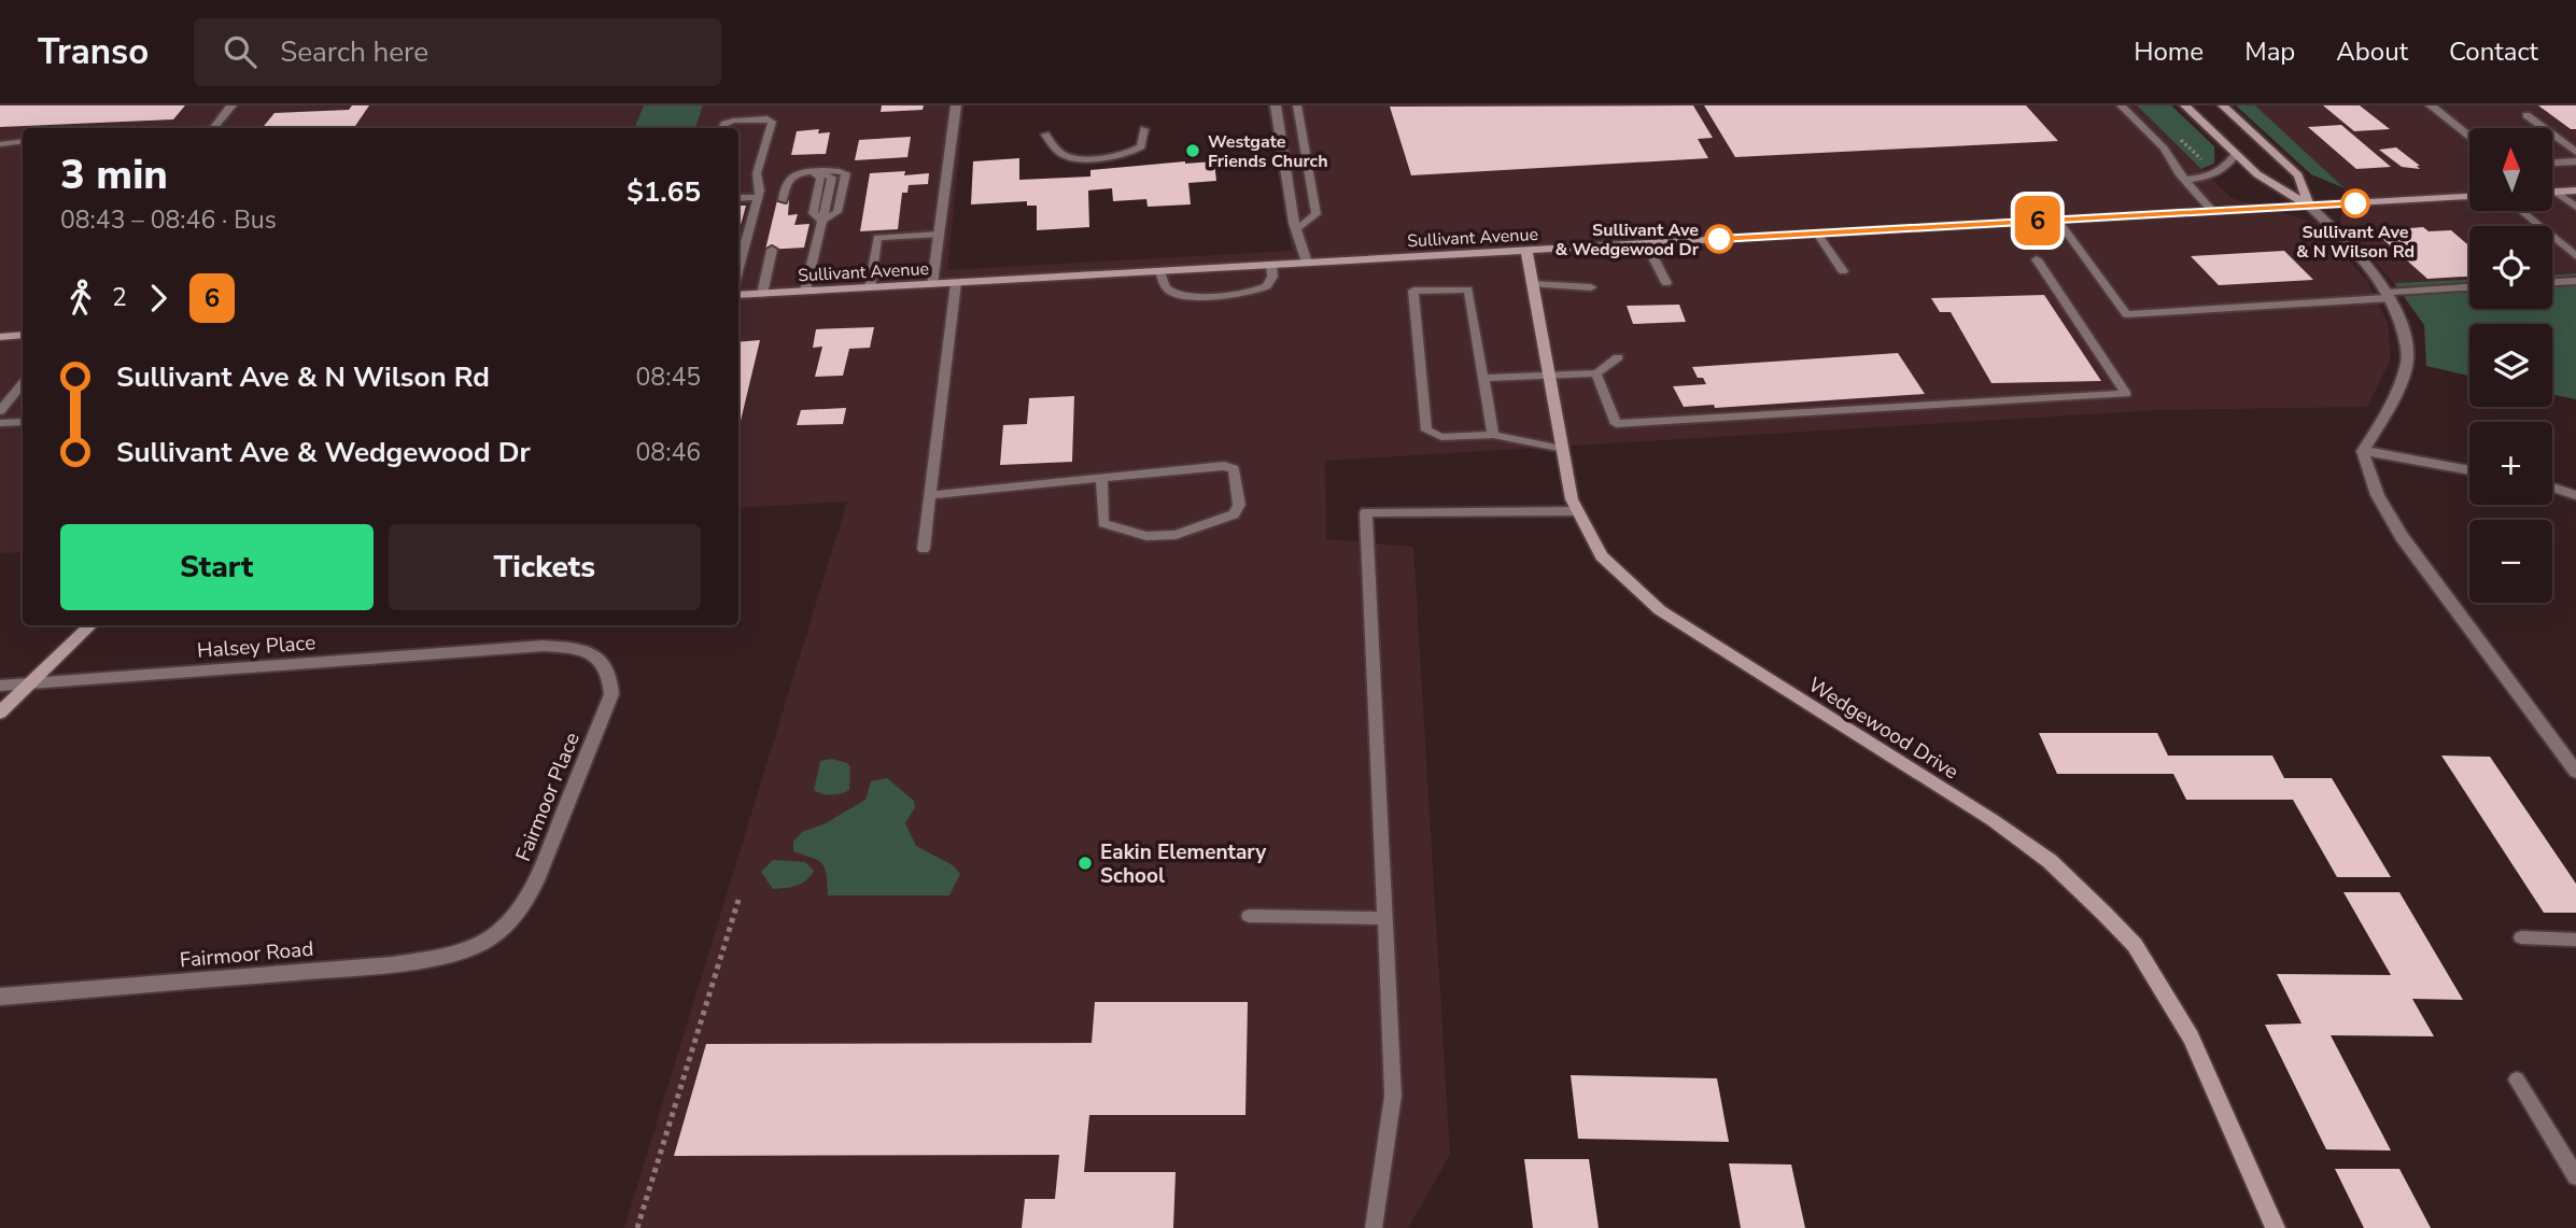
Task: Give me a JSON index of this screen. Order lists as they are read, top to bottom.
{
  "streets": {
    "main road": ["Sullivant Avenue", "Wedgewood Drive"],
    "street": ["Halsey Place", "Fairmoor Place", "Fairmoor Road"]
  },
  "crossings": [
    ["Sullivant Avenue", "Wedgewood Drive"],
    ["Halsey Place", "Fairmoor Place"],
    ["Fairmoor Place", "Fairmoor Road"]
  ],
  "places": [
    "Westgate Friends Church",
    "Sullivant Ave & N Wilson Rd",
    "Sullivant Ave & Wedgewood Dr",
    "Eakin Elementary School"
  ],
  "lines": ["bus line 6"],
  "north": "top",
  "page": {
    "header": "Transo",
    "search": "Search here",
    "nav": [
      "Home",
      "Map",
      "About",
      "Contact"
    ],
    "on_map": "6",
    "map_buttons": ["+", "−"],
    "heading": ["3 min", "08:43 – 08:46 · Bus", "$1.65"],
    "legs": ["2", "6"],
    "list": [
      {
        "name": "Sullivant Ave & N Wilson Rd",
        "value": "08:45"
      },
      {
        "name": "Sullivant Ave & Wedgewood Dr",
        "value": "08:46"
      }
    ],
    "buttons": ["Start", "Tickets"]
  }
}
